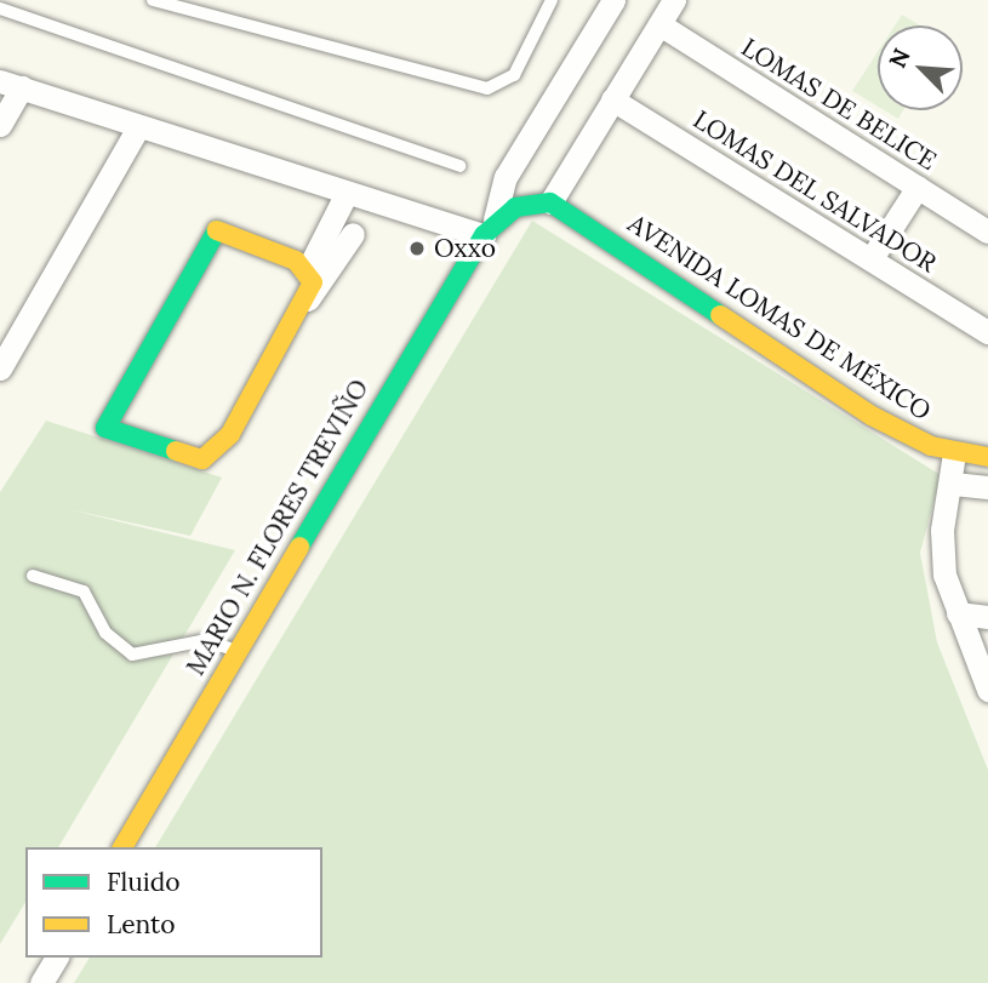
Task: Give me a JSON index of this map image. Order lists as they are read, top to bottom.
{
  "streets": {
    "street": [
      "LOMAS DE BELICE",
      "LOMAS DEL SALVADOR",
      "AVENIDA LOMAS DE MÉXICO",
      "MARIO N. FLORES TREVIÑO"
    ]
  },
  "places": ["Oxxo"],
  "legend": ["Fluido", "Lento"],
  "north": "top left"
}
